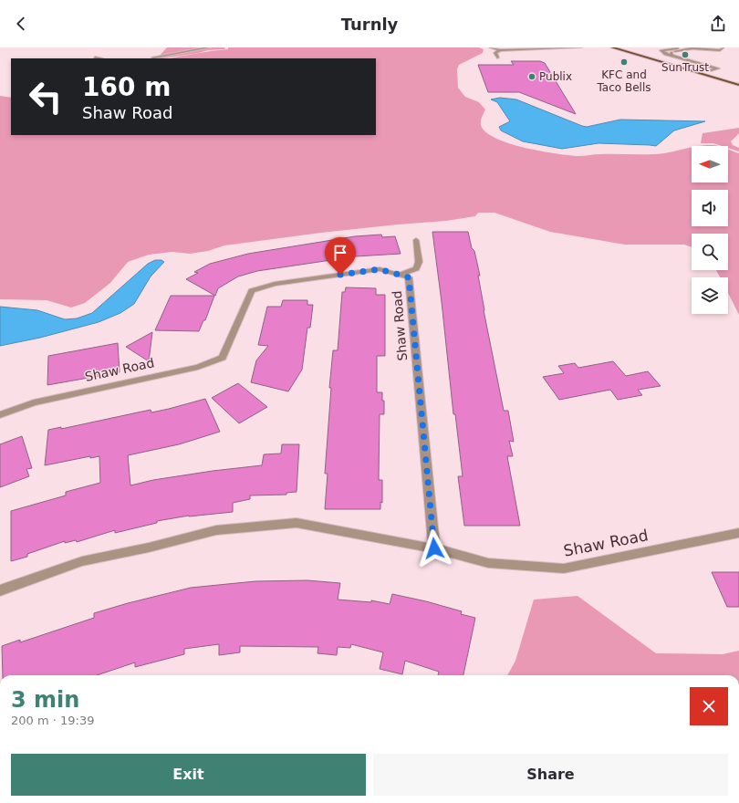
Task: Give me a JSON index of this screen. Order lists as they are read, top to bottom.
{
  "streets": {
    "street": ["Shaw Road"]
  },
  "places": ["SunTrust", "KFC and Taco Bells", "Publix"],
  "north": "left",
  "page": {
    "header": "Turnly",
    "turn": ["160 m", "Shaw Road"],
    "heading": ["3 min", "200 m · 19:39"],
    "buttons": ["Exit", "Share"]
  }
}
